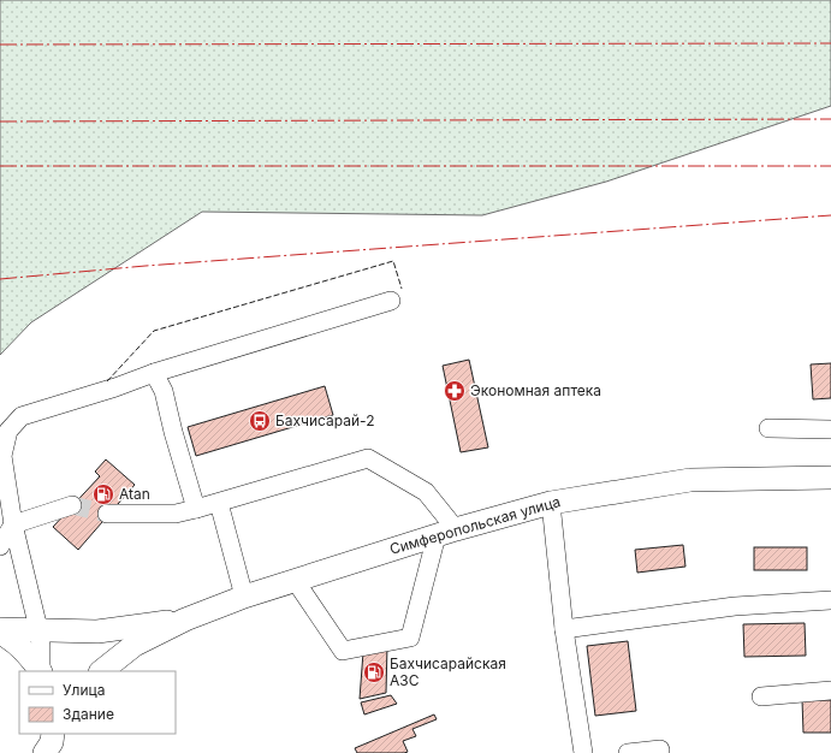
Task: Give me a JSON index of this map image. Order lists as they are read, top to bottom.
{
  "streets": {
    "main road": ["Симферопольская улица"]
  },
  "places": {
    "pharmacy": ["Экономная аптека"],
    "bus stop": ["Бахчисарай-2"],
    "fuel station": ["Atan", "Бахчисарайская АЗС"]
  },
  "legend": ["Улица", "Здание"]
}
